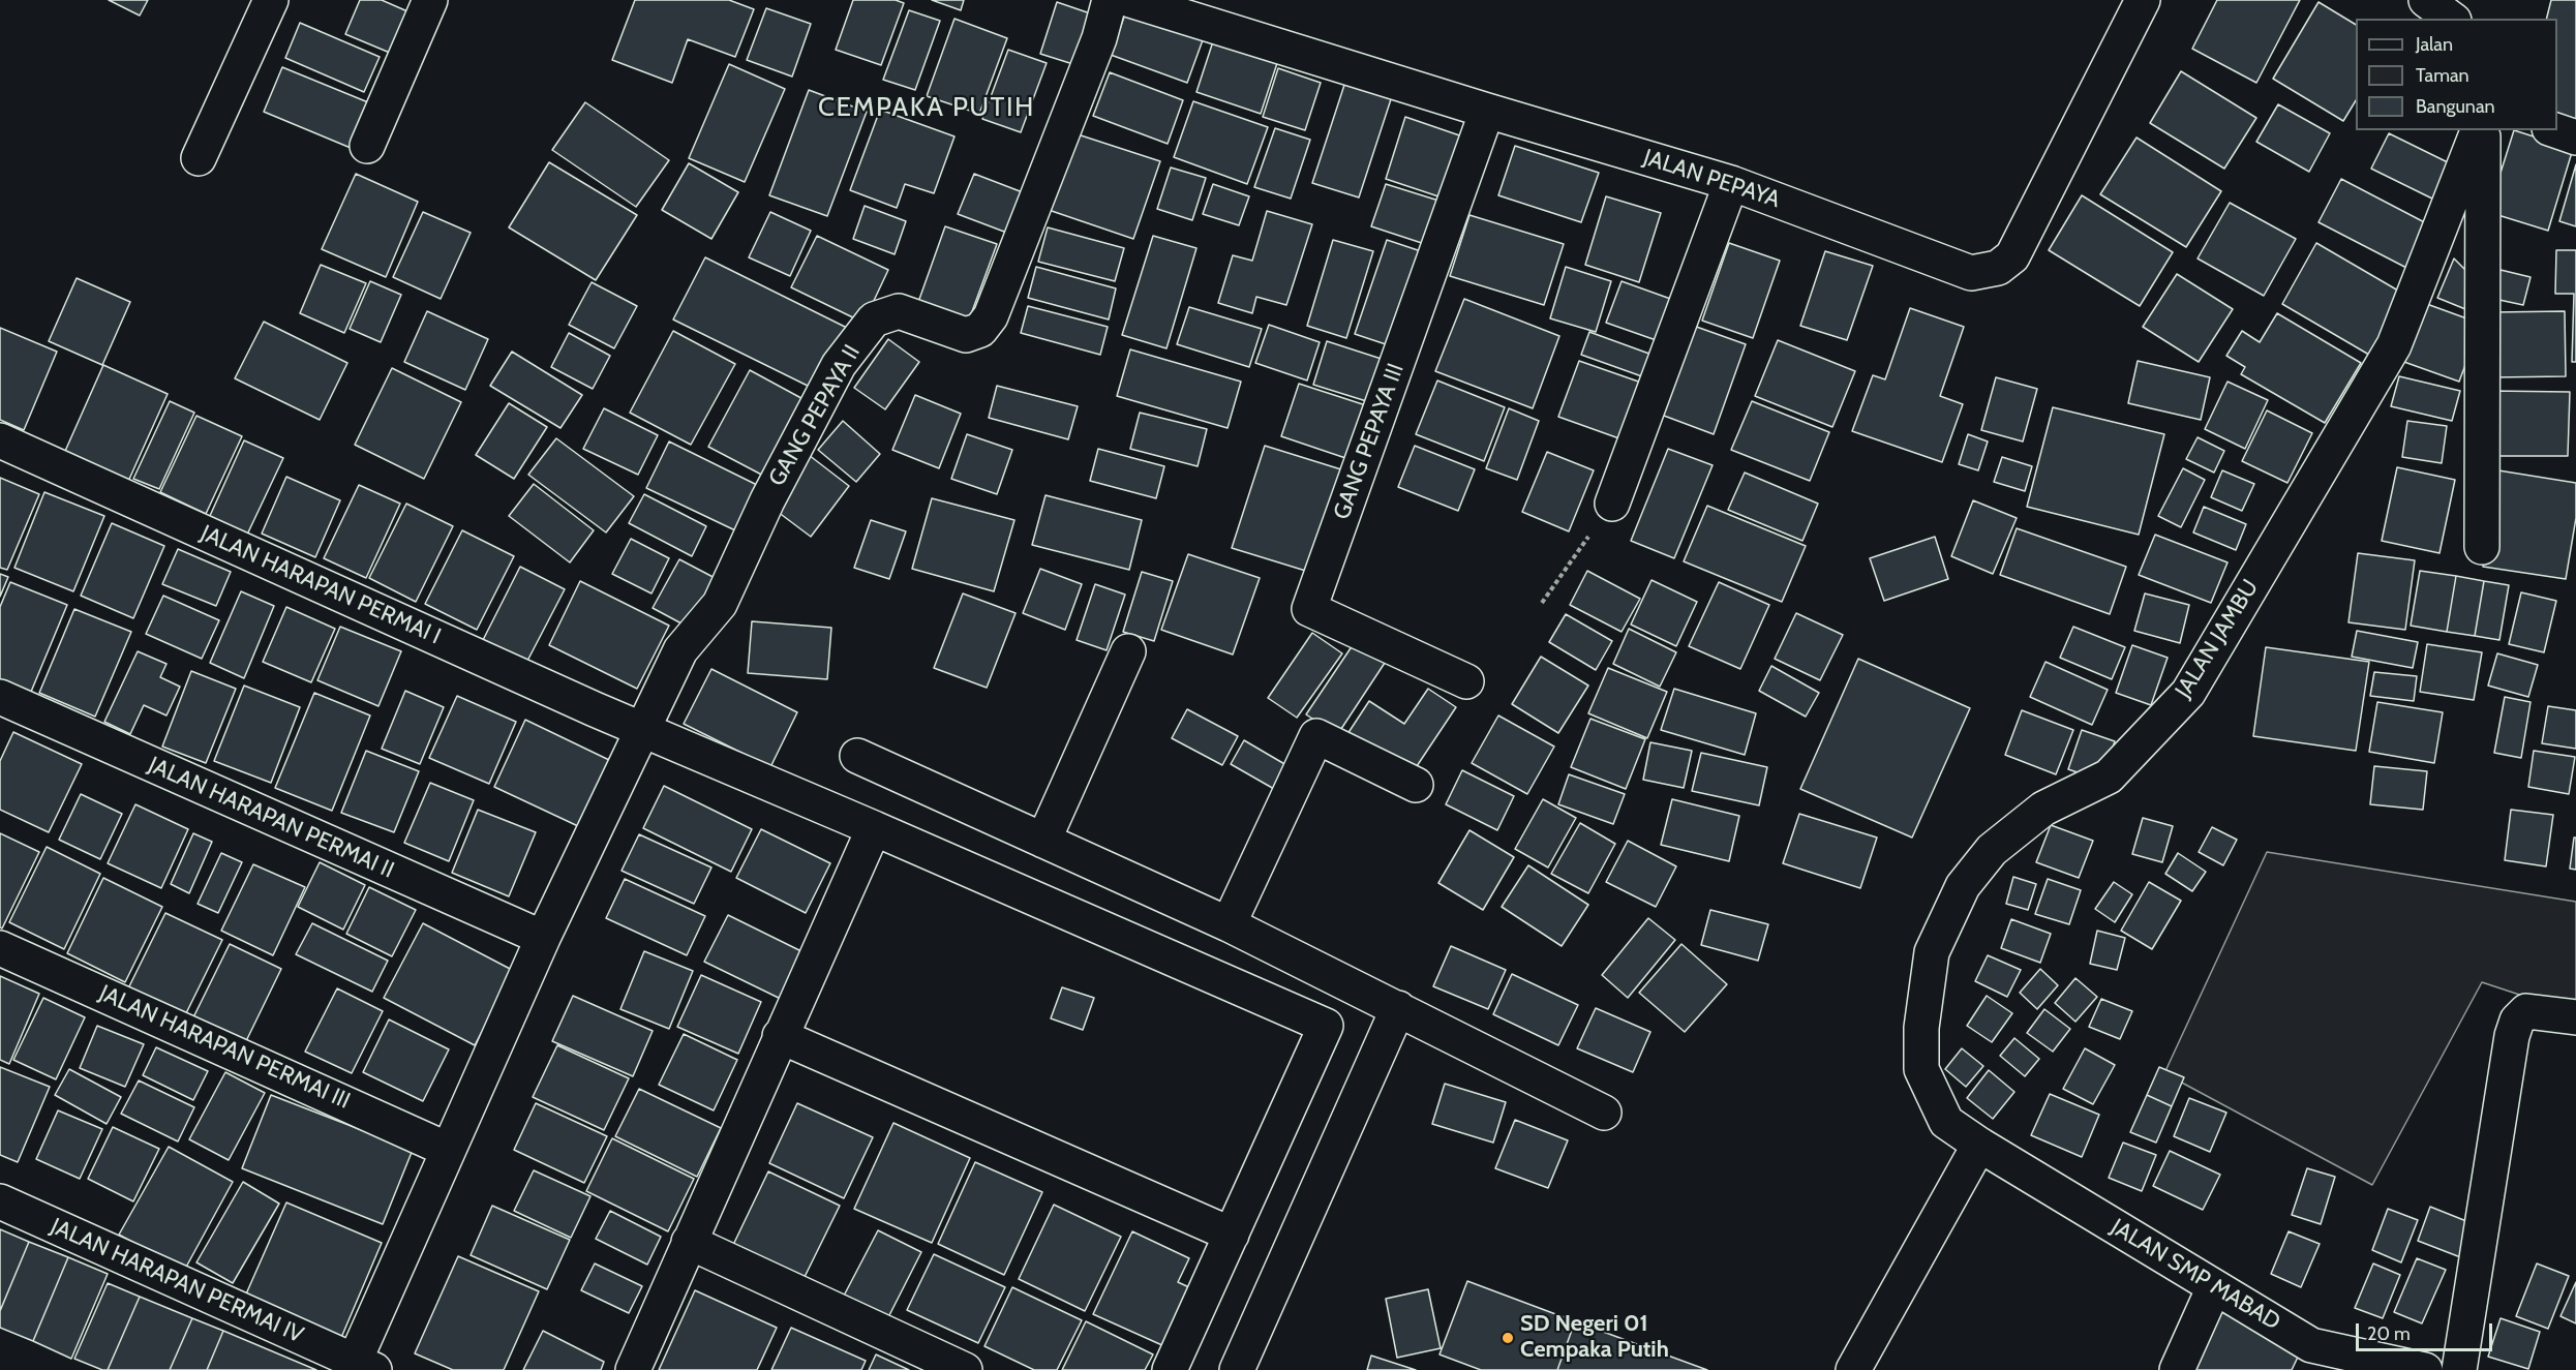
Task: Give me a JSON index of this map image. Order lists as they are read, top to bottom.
{
  "streets": {
    "street": [
      "JALAN PEPAYA",
      "GANG PEPAYA II",
      "GANG PEPAYA III",
      "JALAN HARAPAN PERMAI I",
      "JALAN JAMBU",
      "JALAN HARAPAN PERMAI II",
      "JALAN HARAPAN PERMAI III",
      "JALAN SMP MABAD",
      "JALAN HARAPAN PERMAI IV"
    ]
  },
  "crossings": [
    ["JALAN PEPAYA", "GANG PEPAYA III"],
    ["GANG PEPAYA II", "JALAN HARAPAN PERMAI I"],
    ["JALAN JAMBU", "JALAN SMP MABAD"]
  ],
  "districts": ["CEMPAKA PUTIH"],
  "places": ["SD Negeri 01 Cempaka Putih"],
  "legend": ["Jalan", "Taman", "Bangunan"],
  "scale_bar": "20 m"
}
